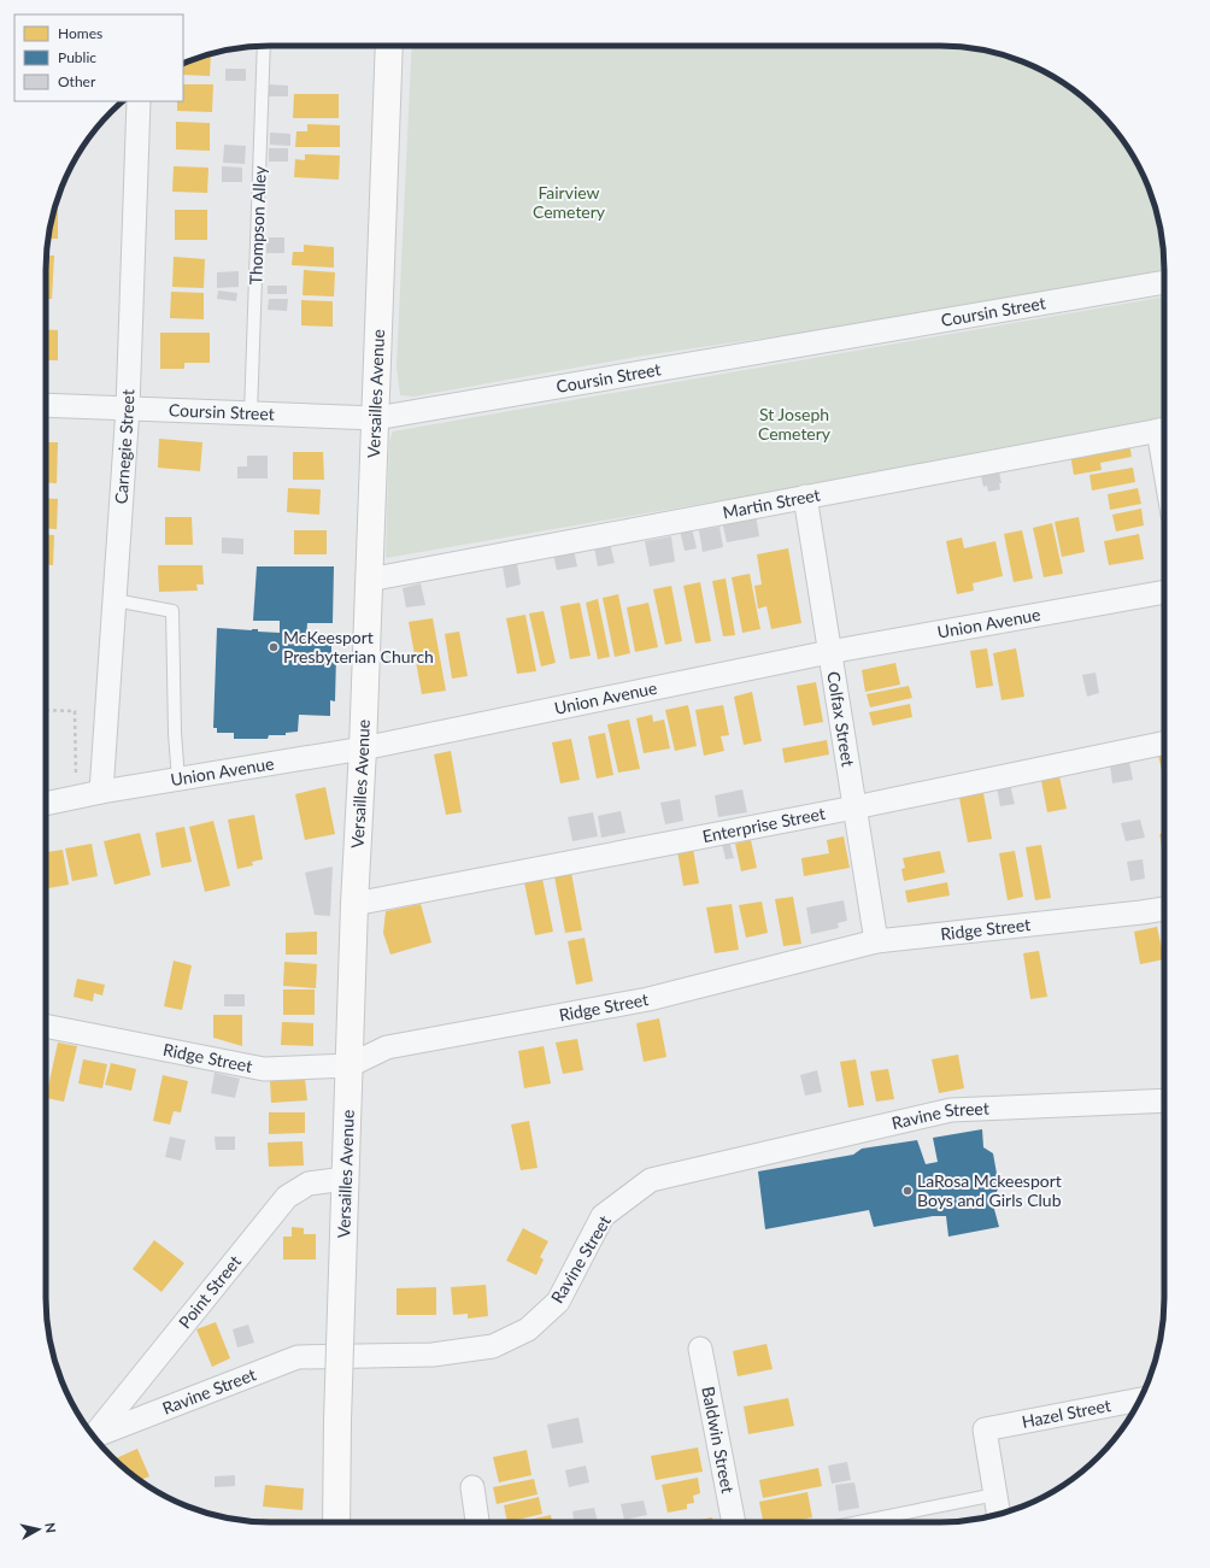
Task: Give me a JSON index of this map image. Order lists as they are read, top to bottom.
{
  "streets": {
    "street": [
      "Coursin Street",
      "Versailles Avenue",
      "Carnegie Street",
      "Martin Street",
      "Union Avenue",
      "Colfax Street",
      "Enterprise Street",
      "Ridge Street",
      "Ravine Street",
      "Point Street",
      "Hazel Street",
      "Baldwin Street"
    ],
    "lane": ["Thompson Alley"]
  },
  "crossings": [
    ["Thompson Alley", "Coursin Street"],
    ["Coursin Street", "Versailles Avenue"],
    ["Coursin Street", "Carnegie Street"],
    ["Versailles Avenue", "Martin Street"],
    ["Versailles Avenue", "Union Avenue"],
    ["Versailles Avenue", "Enterprise Street"],
    ["Versailles Avenue", "Ridge Street"],
    ["Versailles Avenue", "Point Street"],
    ["Carnegie Street", "Union Avenue"],
    ["Martin Street", "Colfax Street"],
    ["Union Avenue", "Colfax Street"],
    ["Colfax Street", "Enterprise Street"],
    ["Colfax Street", "Ridge Street"]
  ],
  "parks": ["Fairview Cemetery", "St Joseph Cemetery"],
  "places": ["McKeesport Presbyterian Church", "LaRosa Mckeesport Boys and Girls Club"],
  "legend": ["Homes", "Public", "Other"],
  "north": "right"
}
